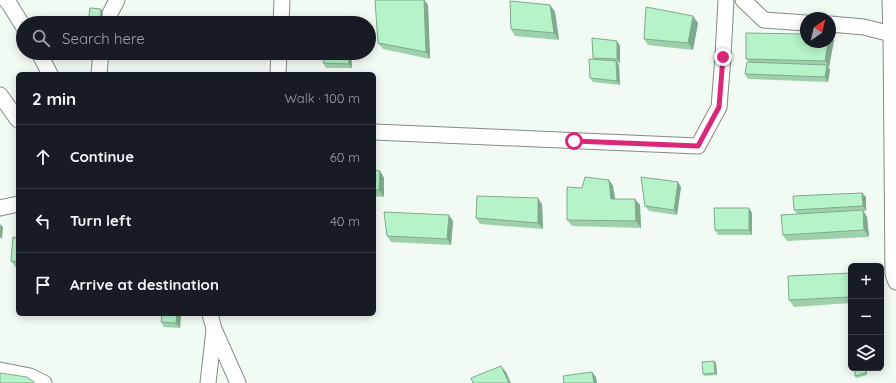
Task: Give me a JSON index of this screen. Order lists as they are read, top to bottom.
{
  "north": "top right",
  "page": {
    "search": "Search here",
    "heading": ["2 min", "Walk · 100 m"],
    "list": [
      ["Continue", "60 m"],
      ["Turn left", "40 m"],
      "Arrive at destination"
    ],
    "map_buttons": ["+", "−"]
  }
}
